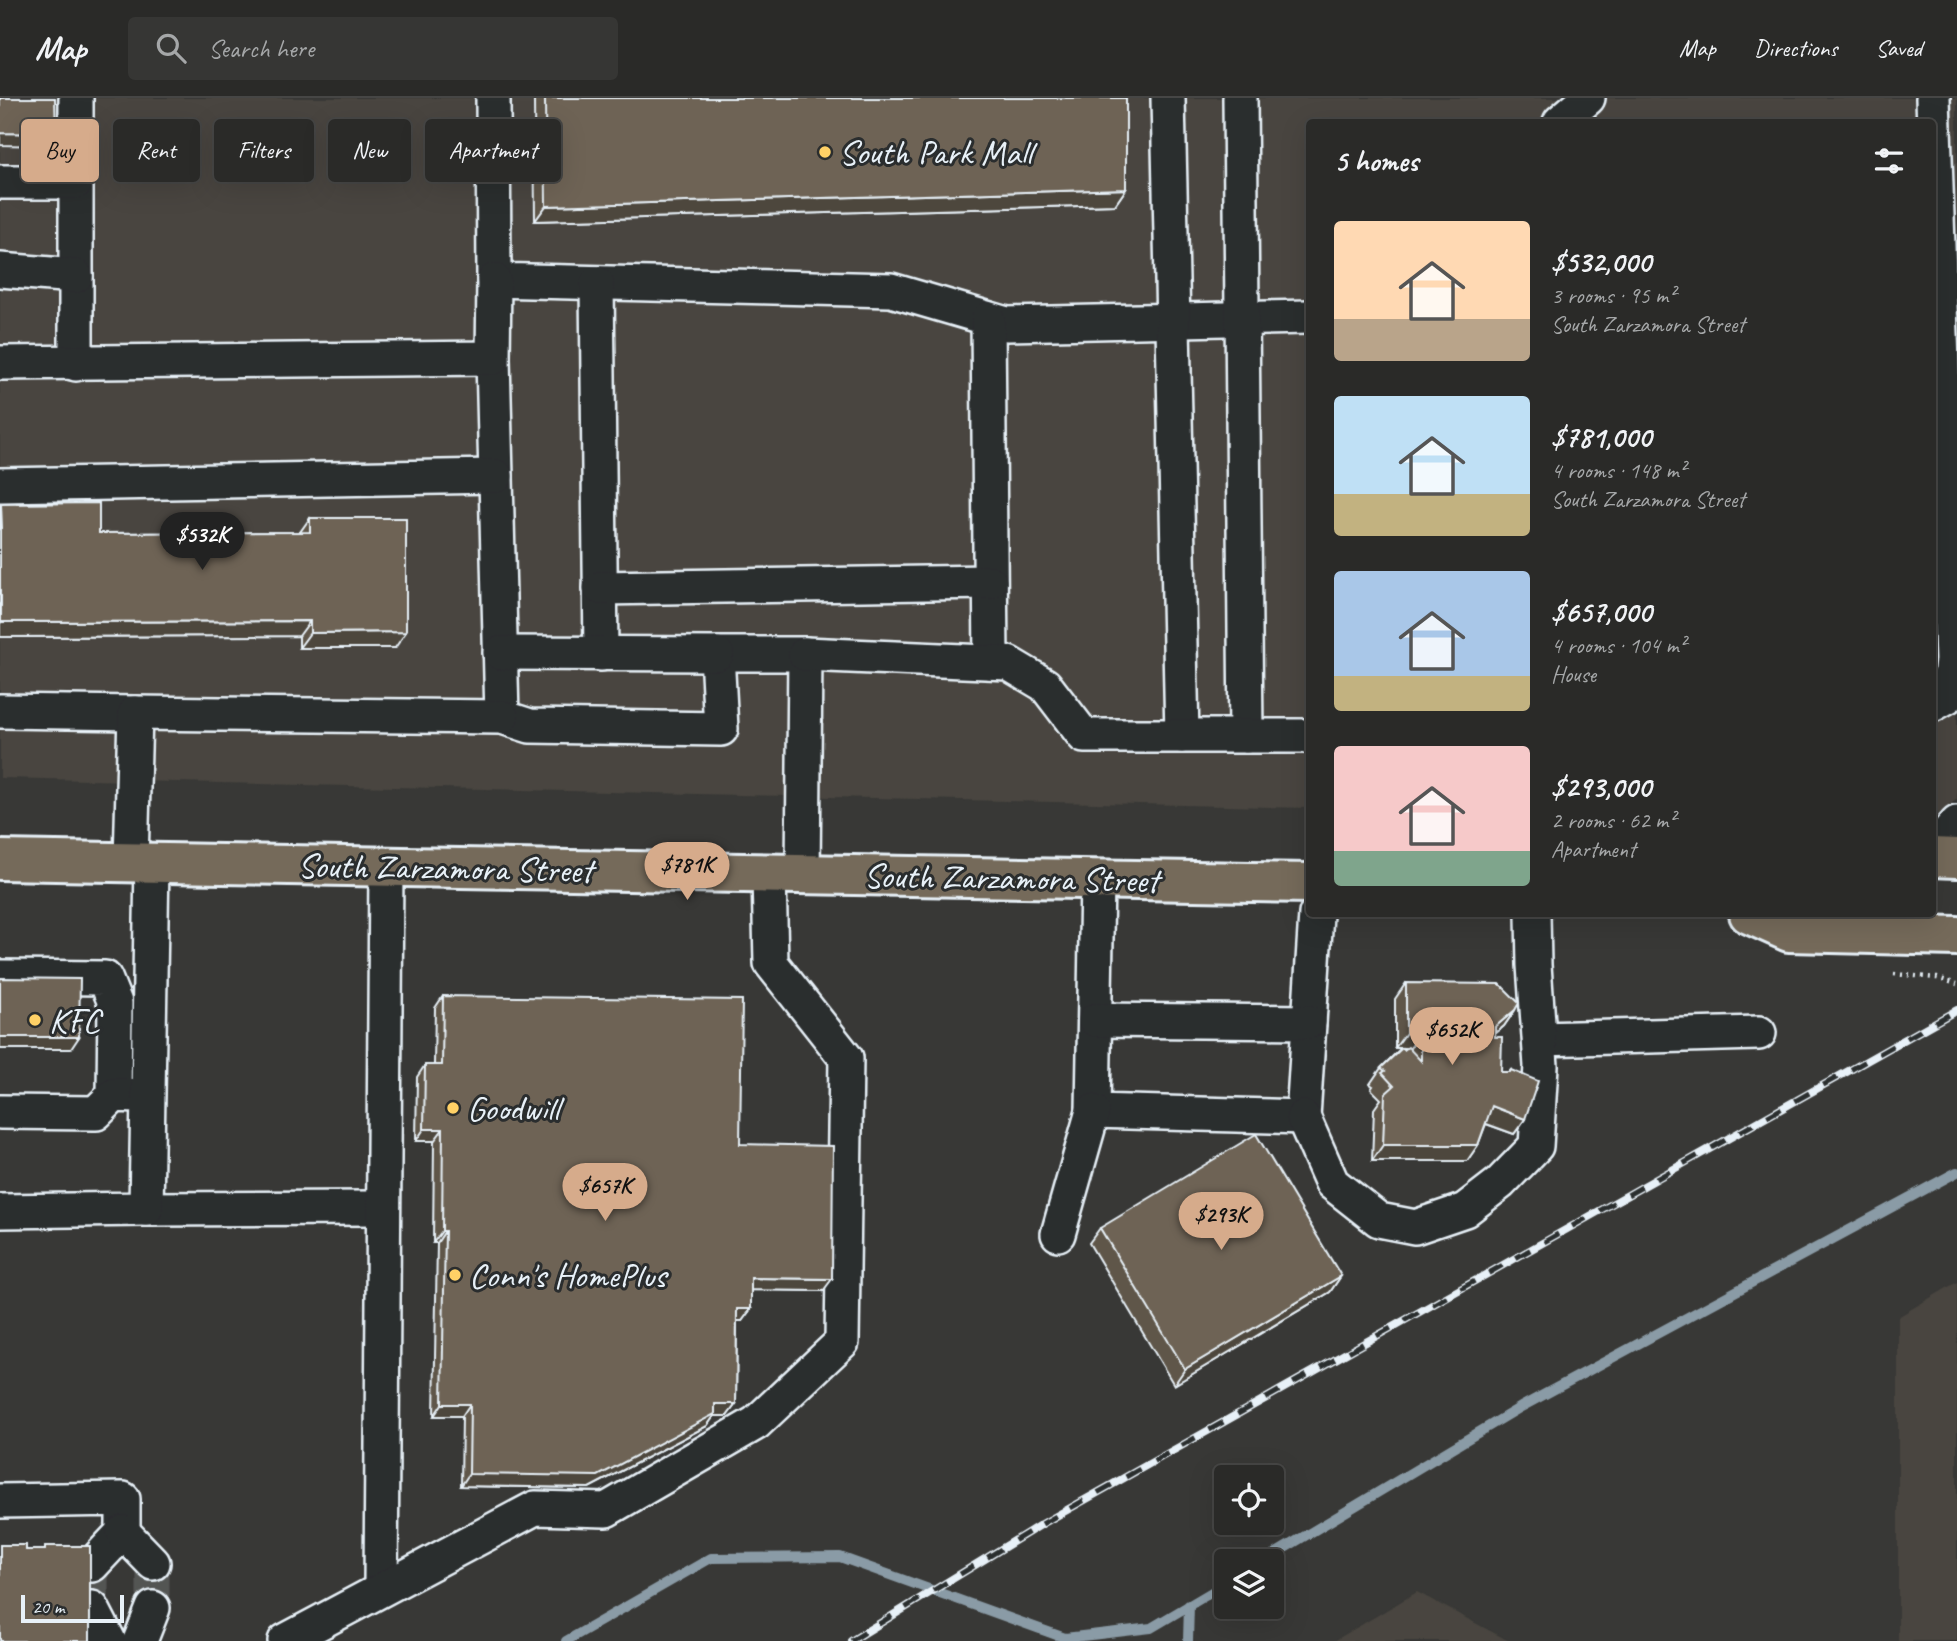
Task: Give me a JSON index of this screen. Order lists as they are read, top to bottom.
{
  "streets": {
    "main road": ["South Zarzamora Street"]
  },
  "places": [
    "South Park Mall",
    "KFC",
    "Goodwill",
    "Conn's HomePlus"
  ],
  "scale_bar": "20 m",
  "page": {
    "header": "Map",
    "search": "Search here",
    "nav": ["Map", "Directions", "Saved"],
    "chip": [
      "Buy",
      "Rent",
      "Filters",
      "New",
      "Apartment"
    ],
    "heading": "5 homes",
    "list": [
      {
        "name": "$532,000",
        "note": "3 rooms · 95 m² · South Zarzamora Street"
      },
      {
        "name": "$781,000",
        "note": "4 rooms · 148 m² · South Zarzamora Street"
      },
      {
        "name": "$657,000",
        "note": "4 rooms · 104 m² · House"
      },
      {
        "name": "$293,000",
        "note": "2 rooms · 62 m² · Apartment"
      }
    ],
    "price": [
      "$532K",
      "$781K",
      "$652K",
      "$657K",
      "$293K"
    ],
    "scale": "20 m"
  }
}
